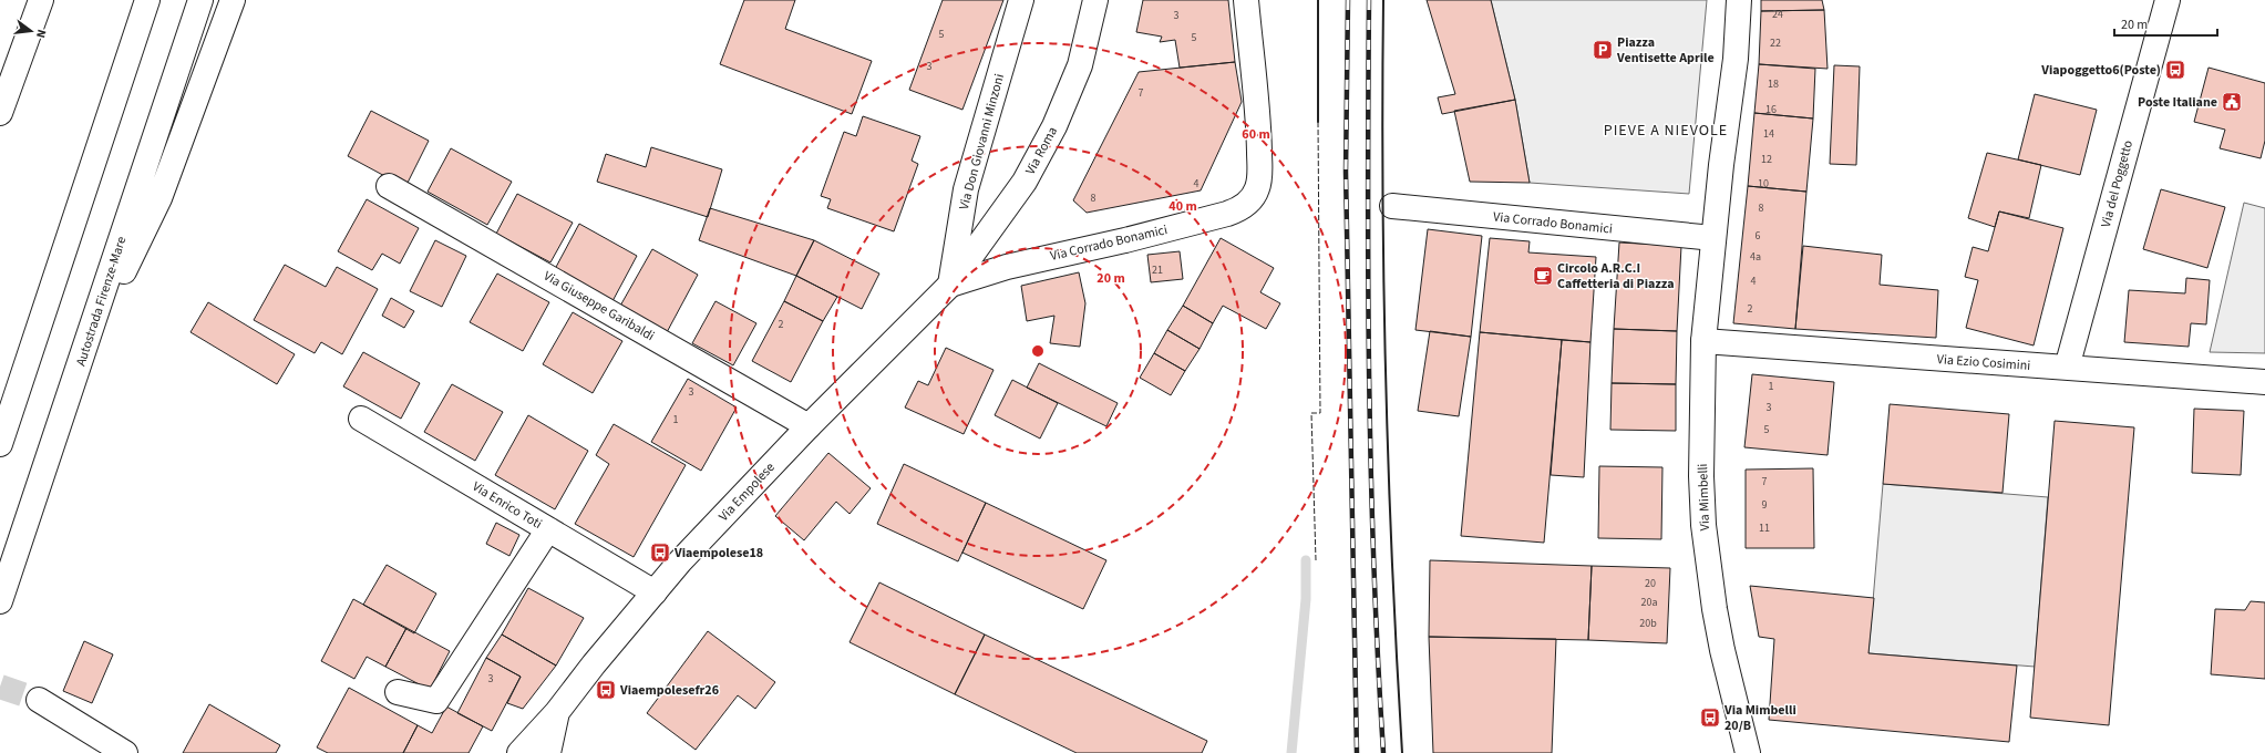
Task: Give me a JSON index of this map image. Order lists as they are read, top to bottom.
{
  "streets": {
    "main road": [
      "Via Don Giovanni Minzoni",
      "Via Roma",
      "Via del Poggetto",
      "Via Corrado Bonamici",
      "Autostrada Firenze-Mare",
      "Via Giuseppe Garibaldi",
      "Via Ezio Cosimini",
      "Via Empolese",
      "Via Mimbelli",
      "Via Enrico Toti"
    ]
  },
  "crossings": [
    ["Via Don Giovanni Minzoni", "Via Roma"],
    ["Via Don Giovanni Minzoni", "Via Corrado Bonamici"],
    ["Via Don Giovanni Minzoni", "Via Empolese"],
    ["Via Roma", "Via Corrado Bonamici"],
    ["Via Roma", "Via Empolese"],
    ["Via del Poggetto", "Via Ezio Cosimini"],
    ["Via Corrado Bonamici", "Via Empolese"],
    ["Via Corrado Bonamici", "Via Mimbelli"],
    ["Via Giuseppe Garibaldi", "Via Empolese"],
    ["Via Ezio Cosimini", "Via Mimbelli"],
    ["Via Empolese", "Via Enrico Toti"]
  ],
  "districts": ["PIEVE A NIEVOLE"],
  "places": {
    "parking": ["Piazza Ventisette Aprile"],
    "bus stop": [
      "Viapoggetto6(Poste)",
      "Viaempolese18",
      "Viaempolesefr26",
      "Via Mimbelli 20/B"
    ],
    "public building": ["Poste Italiane"],
    "cafe": ["Circolo A.R.C.I Caffetteria di Piazza"]
  },
  "house_numbers": [
    "24",
    "3",
    "5",
    "5",
    "22",
    "3",
    "18",
    "7",
    "16",
    "14",
    "12",
    "4",
    "10",
    "8",
    "8",
    "6",
    "4a",
    "21",
    "4",
    "2",
    "2",
    "1",
    "3",
    "3",
    "1",
    "5",
    "7",
    "9",
    "11",
    "20",
    "20a",
    "20b",
    "3"
  ],
  "scale_bar": "20 m",
  "north": "right",
  "rings": ["60 m", "40 m", "20 m"]
}
